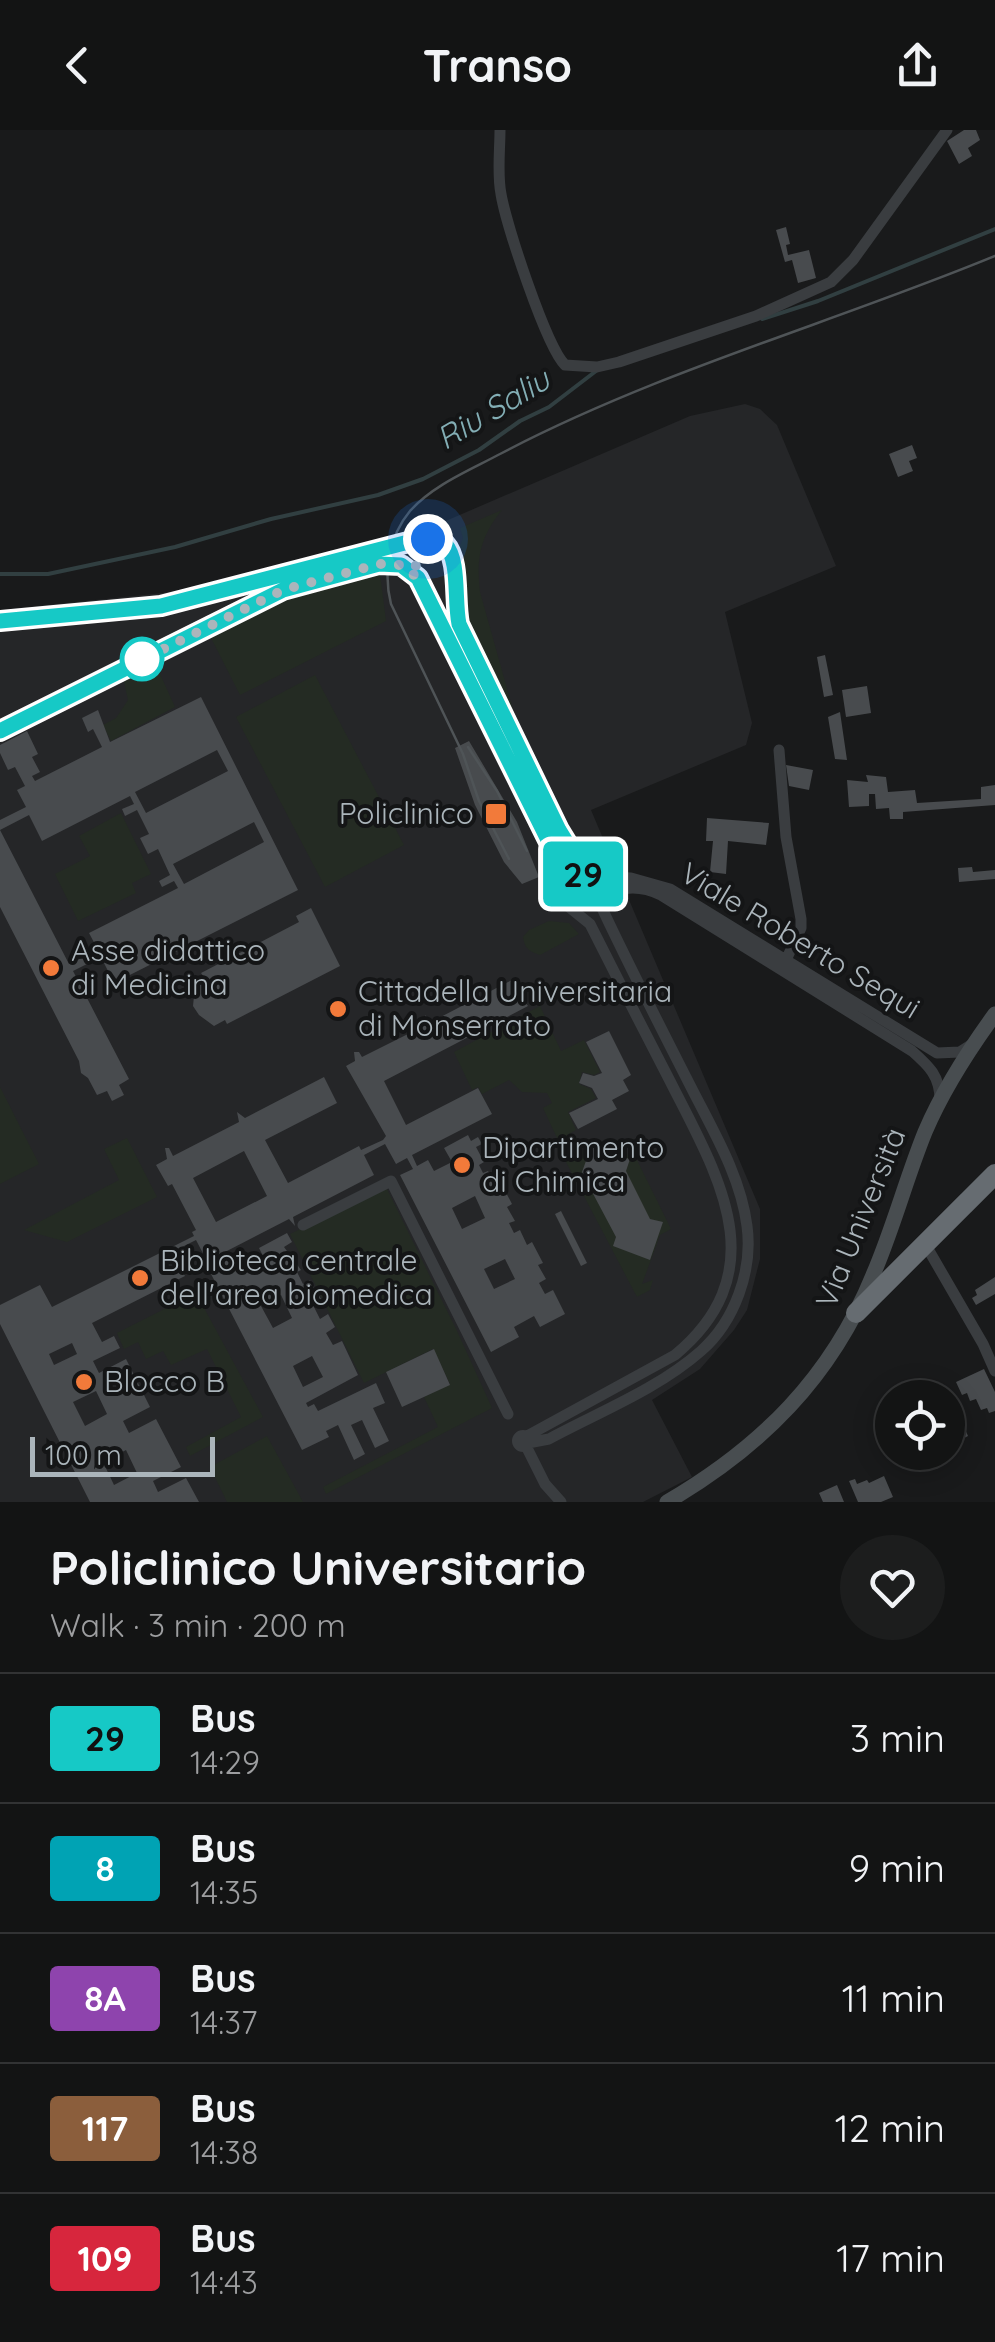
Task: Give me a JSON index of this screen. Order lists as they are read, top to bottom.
{
  "streets": {
    "main road": ["Via Università"],
    "street": ["Viale Roberto Sequi"]
  },
  "crossings": [
    ["Viale Roberto Sequi", "Via Università"]
  ],
  "water": ["Riu Saliu"],
  "places": {
    "transit": ["Policlinico"],
    "other": [
      "Asse didattico di Medicina",
      "Cittadella Universitaria di Monserrato",
      "Dipartimento di Chimica",
      "Biblioteca centrale dell'area biomedica",
      "Blocco B"
    ]
  },
  "lines": ["bus line 29"],
  "scale_bar": "100 m",
  "page": {
    "header": "Transo",
    "on_map": "29",
    "scale": "100 m",
    "heading": ["Policlinico Universitario", "Walk · 3 min · 200 m"],
    "list": [
      {
        "mark": "29",
        "name": "Bus",
        "note": "14:29",
        "value": "3 min"
      },
      {
        "mark": "8",
        "name": "Bus",
        "note": "14:35",
        "value": "9 min"
      },
      {
        "mark": "8A",
        "name": "Bus",
        "note": "14:37",
        "value": "11 min"
      },
      {
        "mark": "117",
        "name": "Bus",
        "note": "14:38",
        "value": "12 min"
      },
      {
        "mark": "109",
        "name": "Bus",
        "note": "14:43",
        "value": "17 min"
      }
    ]
  }
}
